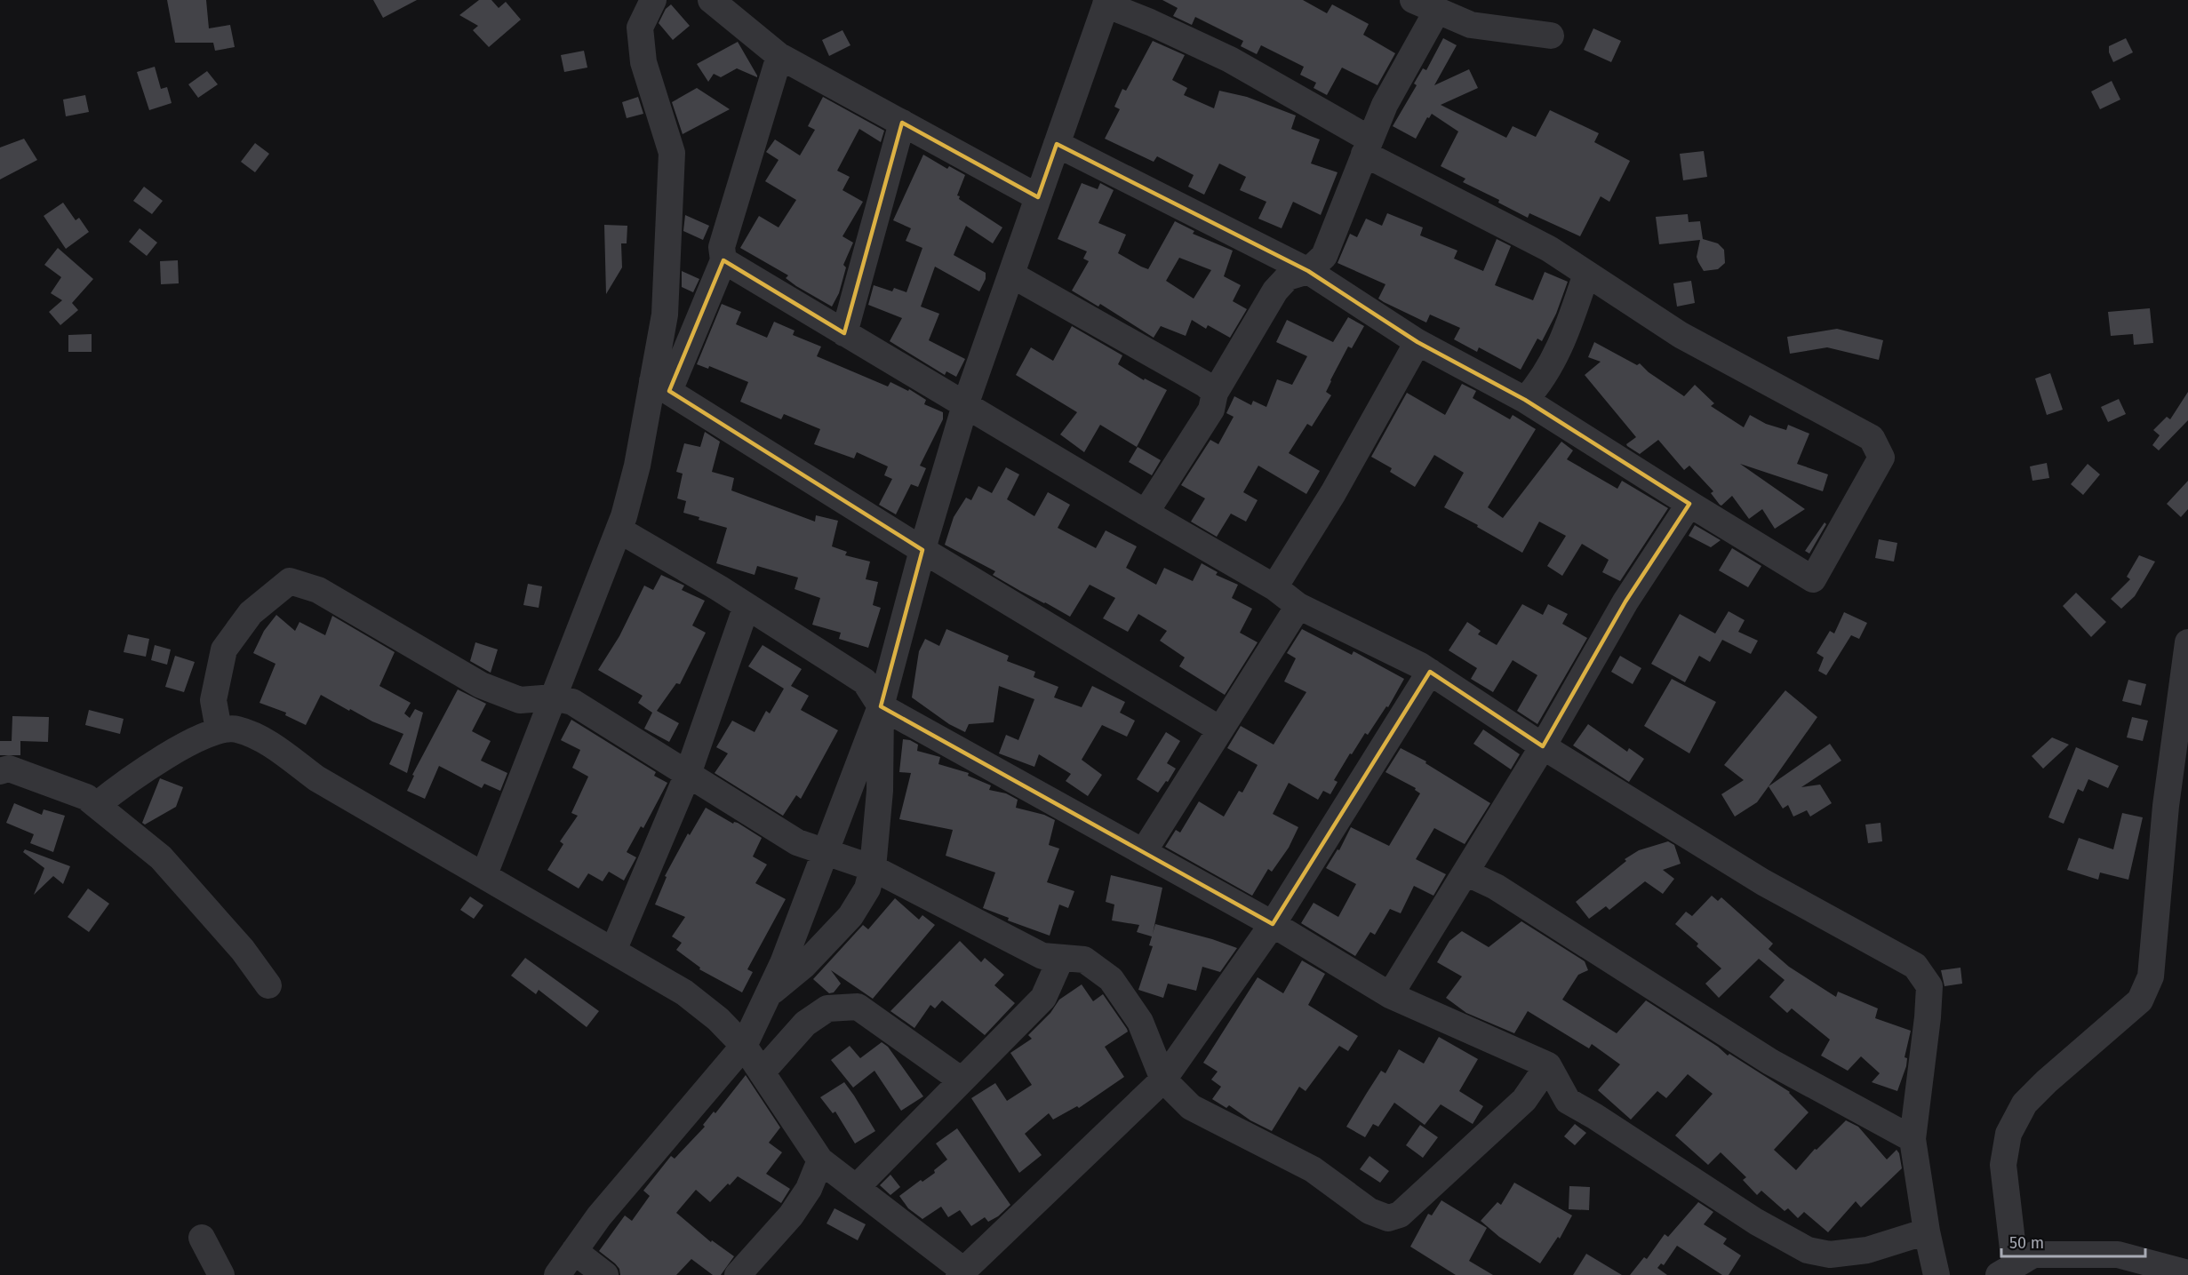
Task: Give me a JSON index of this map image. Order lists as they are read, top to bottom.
{
  "scale_bar": "50 m"
}
